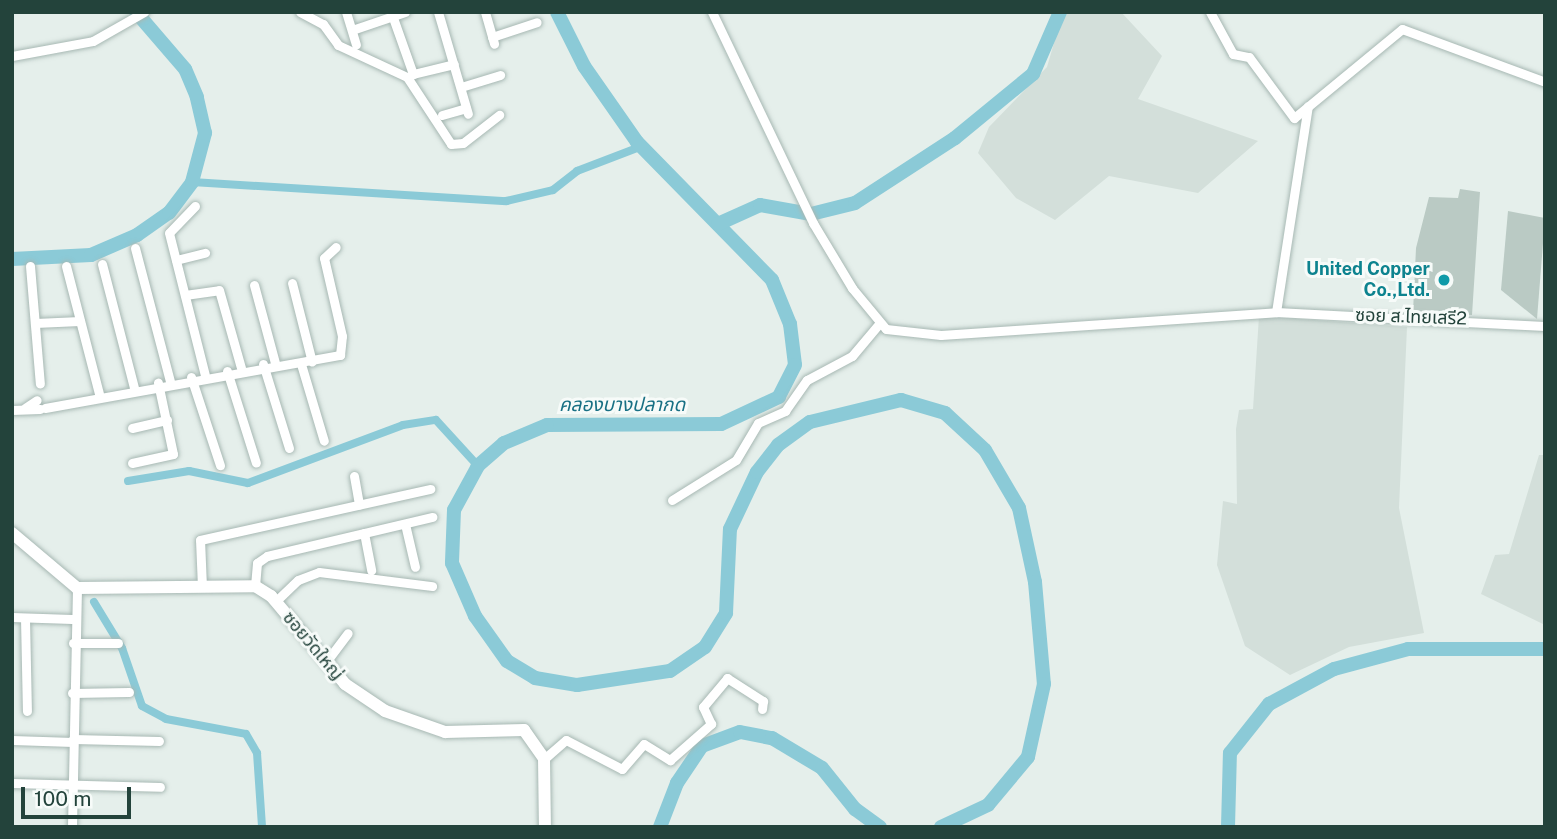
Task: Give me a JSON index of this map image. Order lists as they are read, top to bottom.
{
  "streets": {
    "street": ["ซอย ส.ไทยเสรี2", "ซอยวัดใหญ่"]
  },
  "water": ["คลองบางปลากด"],
  "places": ["United Copper Co.,Ltd."],
  "scale_bar": "100 m"
}
